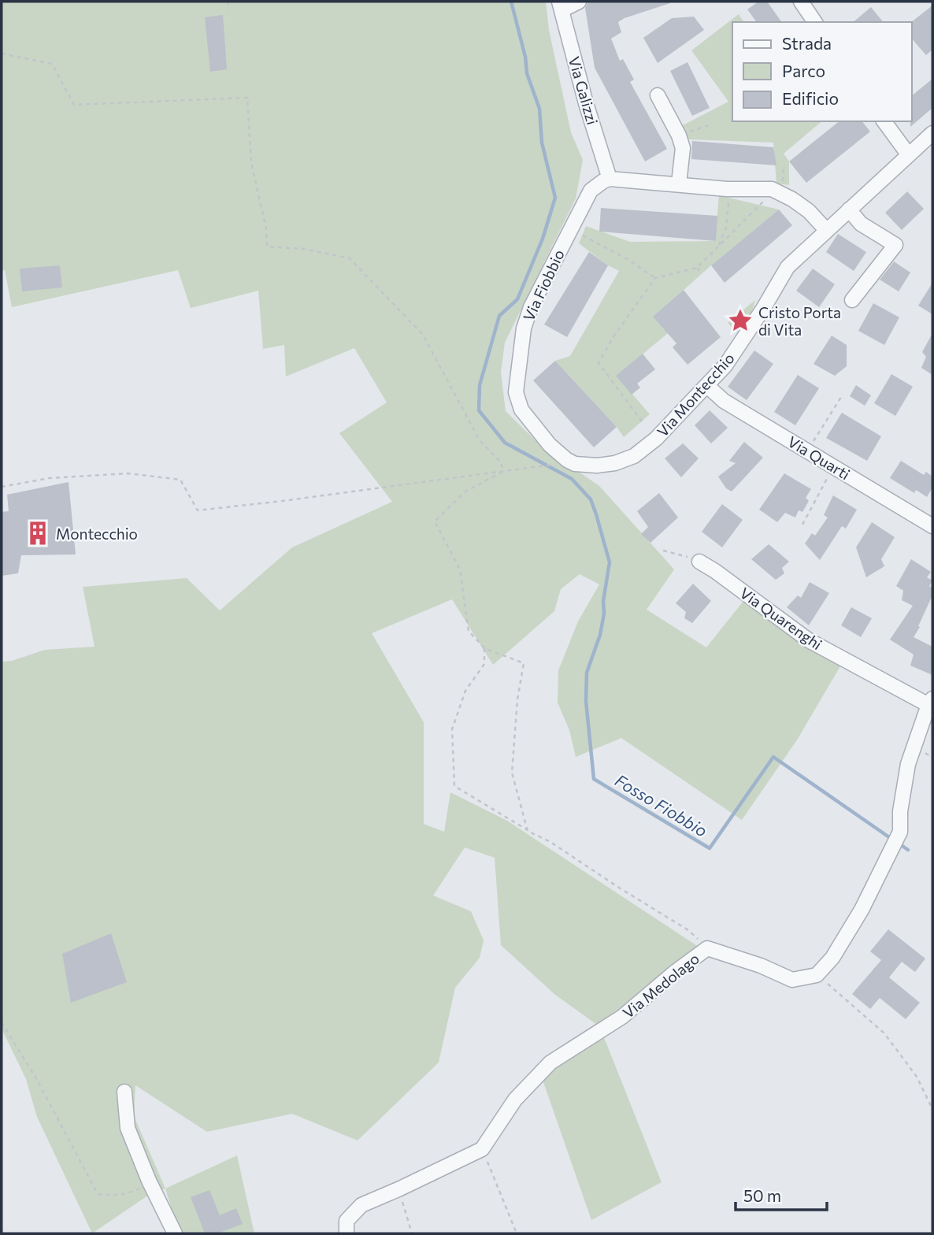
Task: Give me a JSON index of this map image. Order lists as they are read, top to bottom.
{
  "streets": {
    "street": [
      "Via Galizzi",
      "Via Fiobbio",
      "Via Montecchio",
      "Via Quarti",
      "Via Quarenghi",
      "Via Medolago"
    ]
  },
  "crossings": [
    ["Via Galizzi", "Via Fiobbio"],
    ["Via Fiobbio", "Via Montecchio"],
    ["Via Montecchio", "Via Quarti"]
  ],
  "water": ["Fosso Fiobbio"],
  "places": {
    "place": ["Cristo Porta di Vita"],
    "building": ["Montecchio"]
  },
  "legend": ["Strada", "Parco", "Edificio"],
  "scale_bar": "50 m"
}
